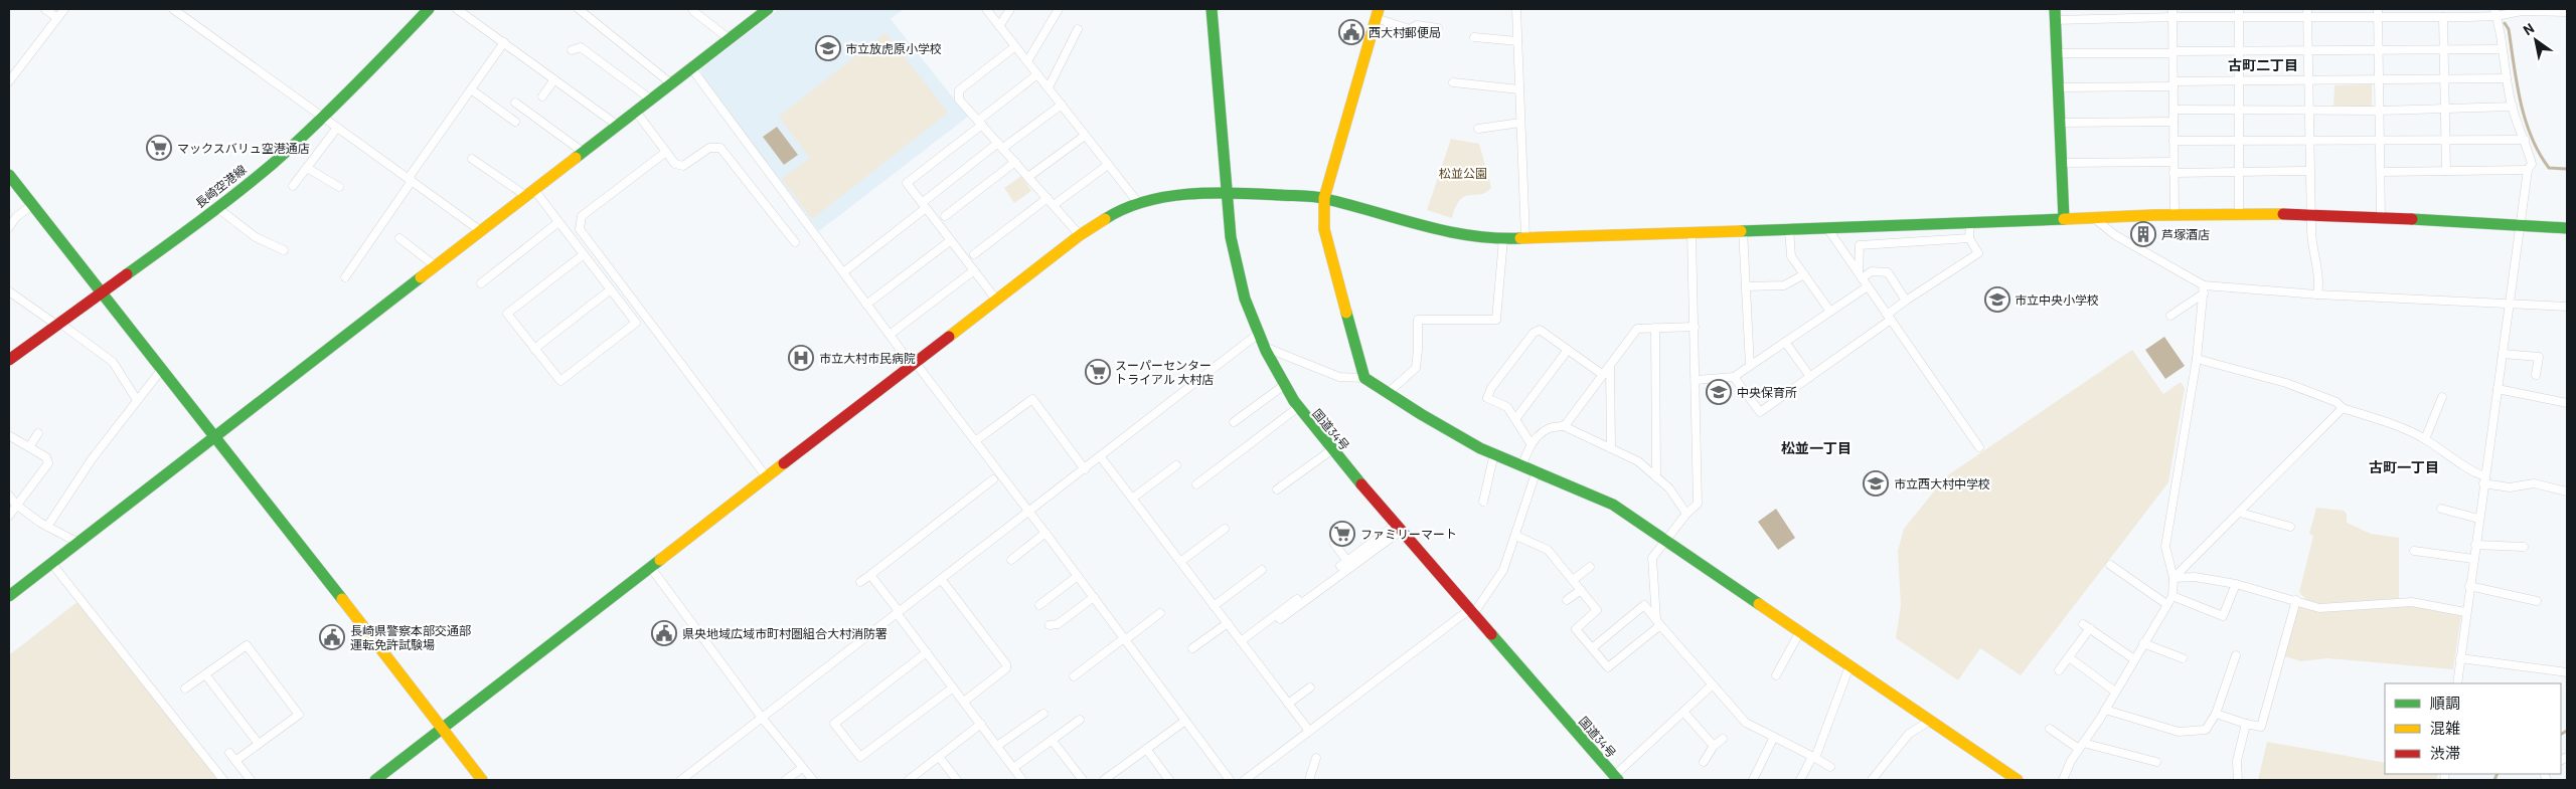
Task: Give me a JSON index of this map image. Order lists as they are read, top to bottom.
{
  "streets": {
    "main road": ["長崎空港線", "国道34号"]
  },
  "districts": ["古町二丁目", "松並一丁目", "古町一丁目"],
  "parks": ["松並公園"],
  "places": {
    "public building": ["西大村郵便局", "県央地域広域市町村圏組合大村消防署", "長崎県警察本部交通部 運転免許試験場"],
    "school or university": [
      "市立放虎原小学校",
      "市立中央小学校",
      "中央保育所",
      "市立西大村中学校"
    ],
    "supermarket": ["マックスバリュ空港通店", "スーパーセンター トライアル 大村店", "ファミリーマート"],
    "building": ["芦塚酒店"],
    "hospital": ["市立大村市民病院"]
  },
  "legend": ["順調", "混雑", "渋滞"],
  "north": "top left"
}
